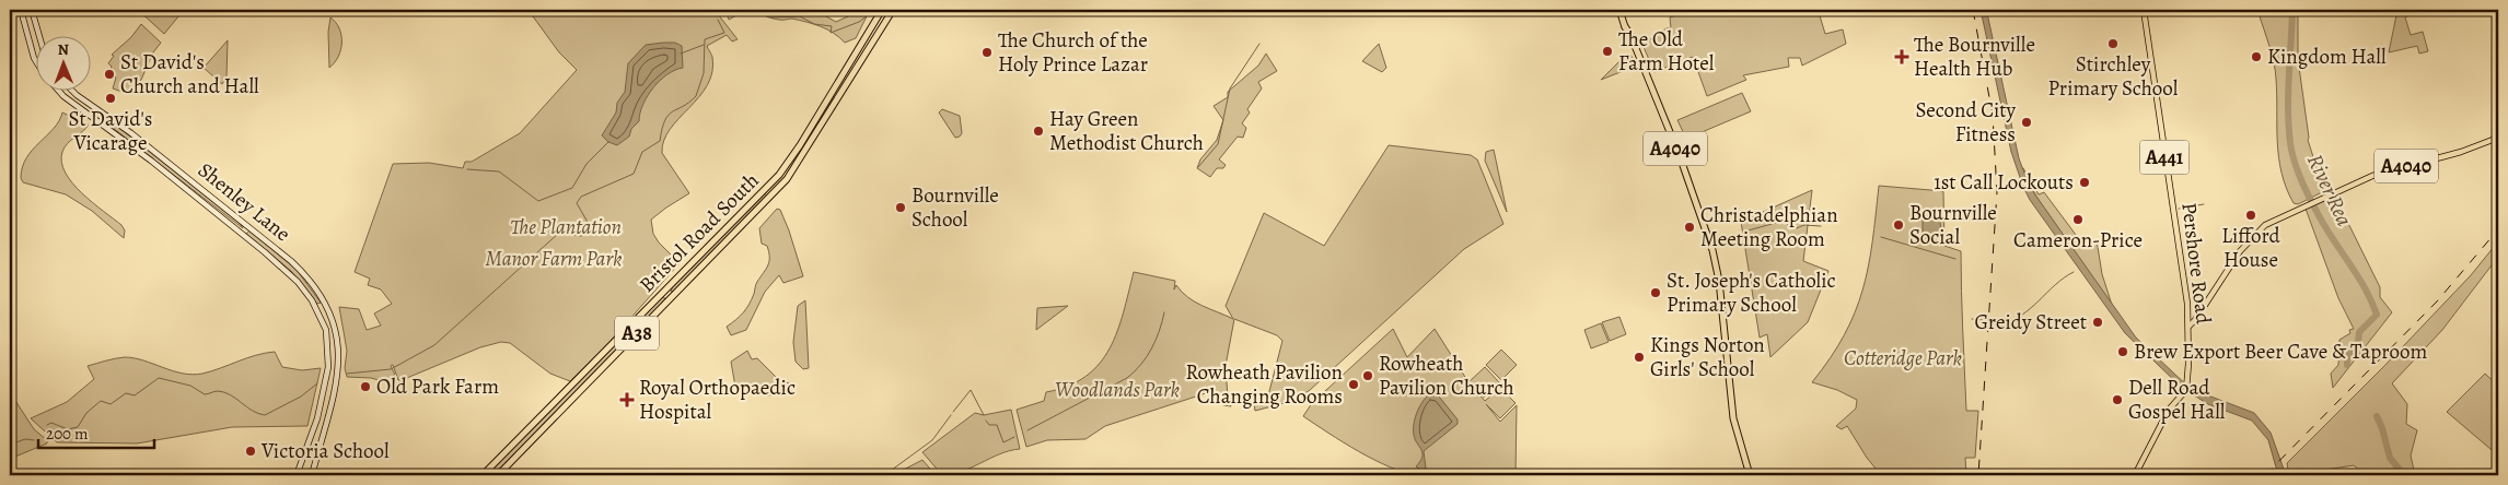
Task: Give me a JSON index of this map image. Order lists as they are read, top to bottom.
{
  "streets": {
    "highway": ["A4040", "Bristol Road South", "A38"],
    "main road": ["A441", "Shenley Lane", "Pershore Road"]
  },
  "crossings": [
    ["A4040", "Pershore Road"]
  ],
  "water": ["River Rea"],
  "parks": [
    "The Plantation",
    "Manor Farm Park",
    "Cotteridge Park",
    "Woodlands Park"
  ],
  "places": {
    "other": [
      "Stirchley Primary School",
      "The Old Farm Hotel",
      "The Church of the Holy Prince Lazar",
      "Kingdom Hall",
      "St David's Church and Hall",
      "St David's Vicarage",
      "Second City Fitness",
      "Hay Green Methodist Church",
      "1st Call Lockouts",
      "Bournville School",
      "Lifford House",
      "Cameron-Price",
      "Bournville Social",
      "Christadelphian Meeting Room",
      "St. Joseph's Catholic Primary School",
      "Greidy Street",
      "Brew Export Beer Cave & Taproom",
      "Kings Norton Girls' School",
      "Rowheath Pavilion Church",
      "Rowheath Pavilion Changing Rooms",
      "Old Park Farm",
      "Dell Road Gospel Hall",
      "Victoria School"
    ],
    "health": ["The Bournville Health Hub", "Royal Orthopaedic Hospital"]
  },
  "scale_bar": "200 m",
  "north": "top"
}
